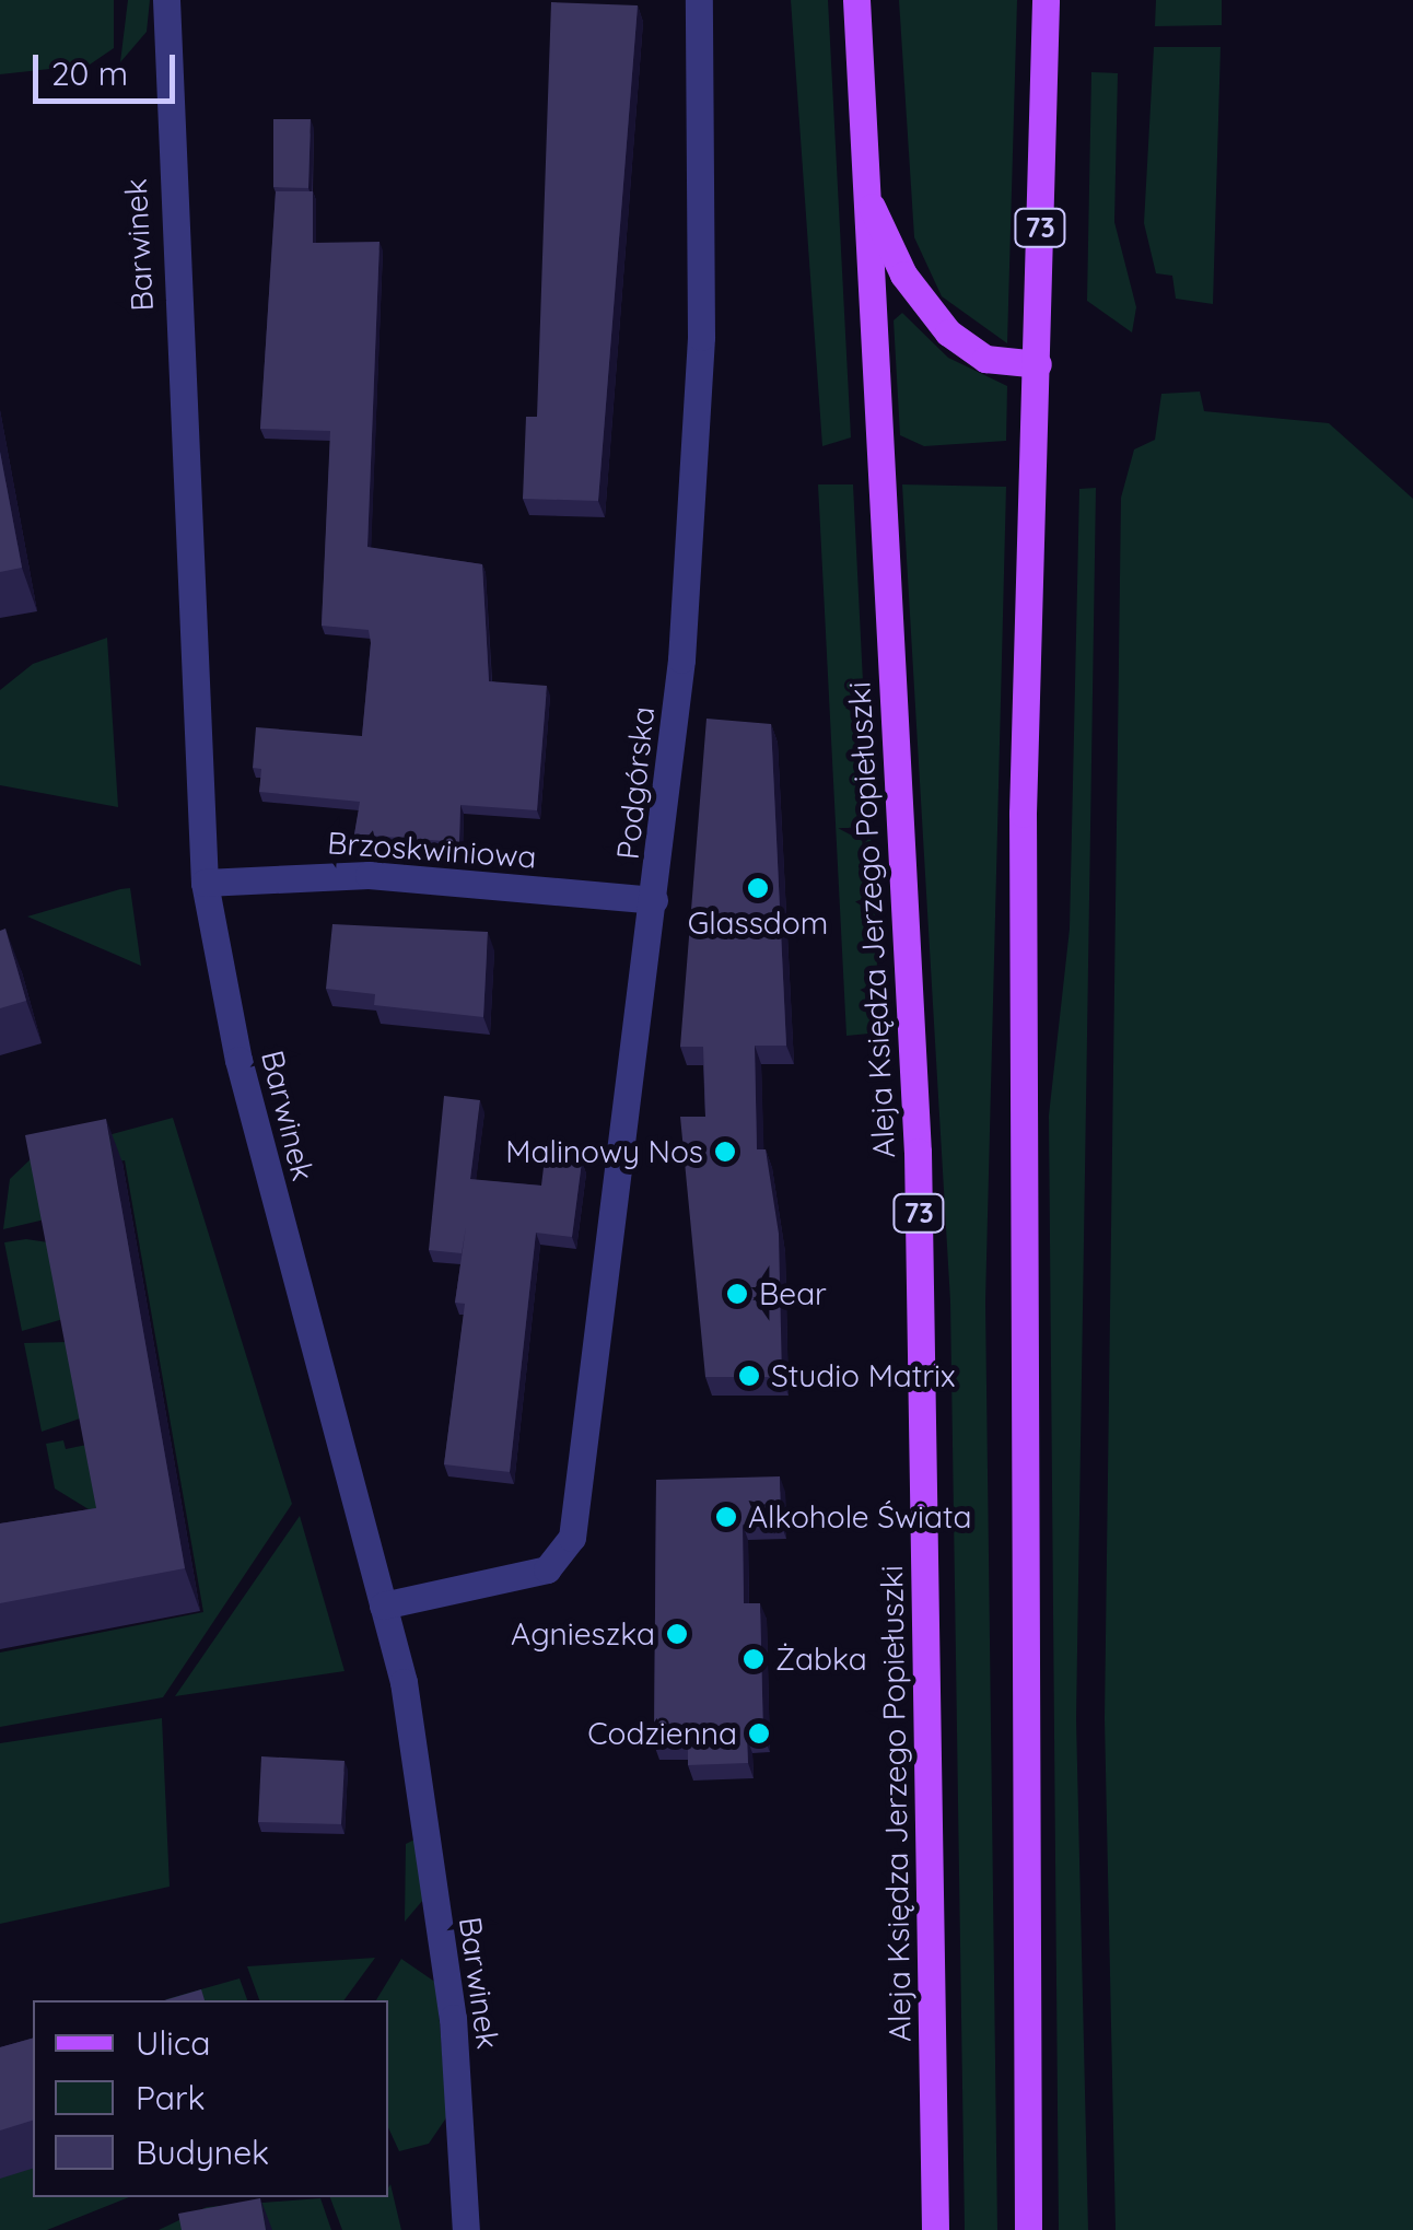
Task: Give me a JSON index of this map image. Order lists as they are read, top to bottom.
{
  "streets": {
    "main road": ["73", "Aleja Księdza Jerzego Popiełuszki"],
    "street": ["Barwinek", "Podgórska", "Brzoskwiniowa"]
  },
  "crossings": [
    ["Barwinek", "Podgórska"],
    ["Barwinek", "Brzoskwiniowa"],
    ["Podgórska", "Brzoskwiniowa"]
  ],
  "places": [
    "Glassdom",
    "Malinowy Nos",
    "Bear",
    "Studio Matrix",
    "Alkohole Świata",
    "Agnieszka",
    "Żabka",
    "Codzienna"
  ],
  "legend": ["Ulica", "Park", "Budynek"],
  "scale_bar": "20 m"
}
